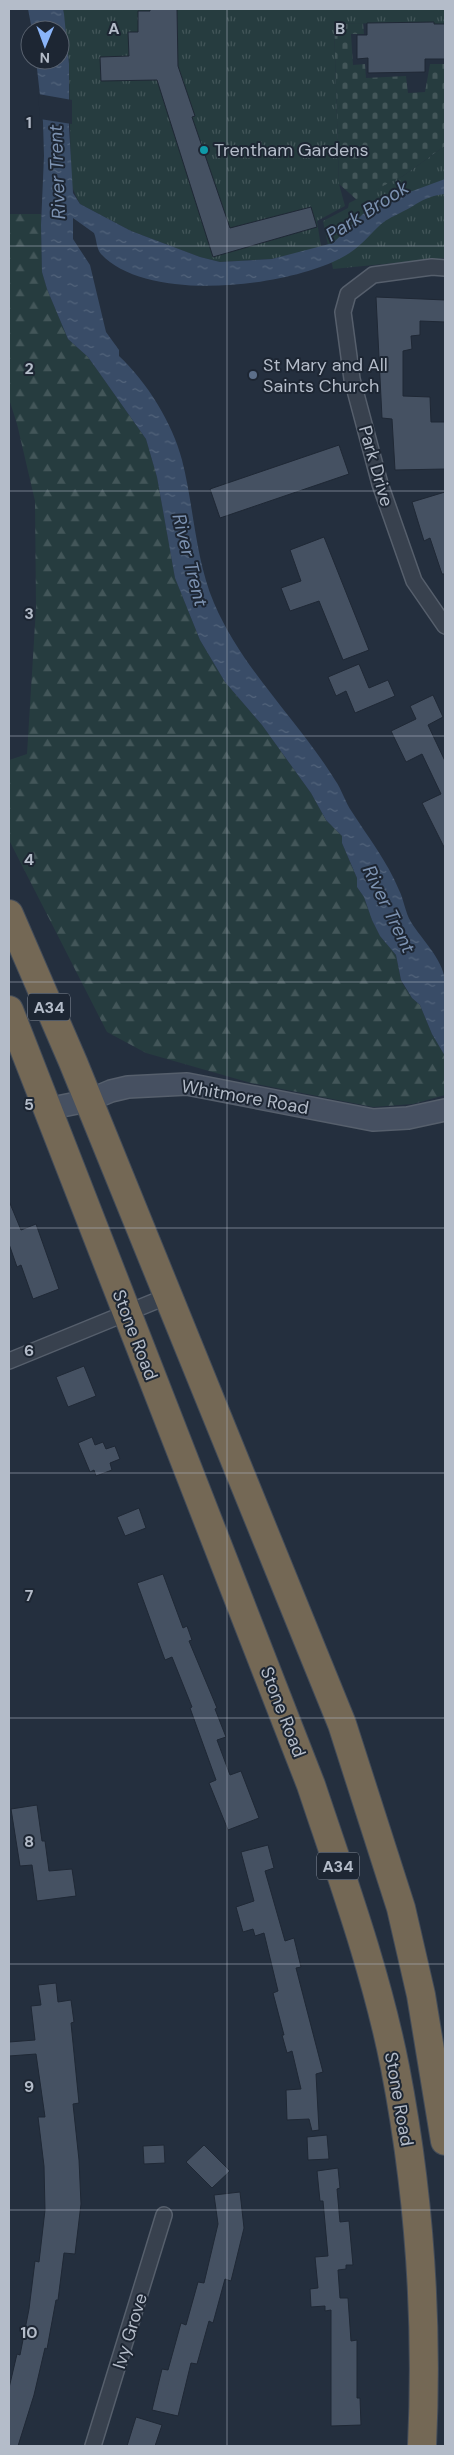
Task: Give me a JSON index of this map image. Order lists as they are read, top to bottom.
{
  "streets": {
    "highway": ["A34", "Stone Road"],
    "main road": ["Whitmore Road"],
    "street": ["Park Drive", "Ivy Grove"]
  },
  "crossings": [
    ["A34", "Whitmore Road"],
    ["Whitmore Road", "Stone Road"]
  ],
  "water": ["River Trent", "Park Brook"],
  "places": ["Trentham Gardens", "St Mary and All Saints Church"],
  "north": "bottom",
  "grid": {
    "columns": ["A", "B"],
    "rows": [
      "1",
      "2",
      "3",
      "4",
      "5",
      "6",
      "7",
      "8",
      "9",
      "10"
    ]
  }
}
